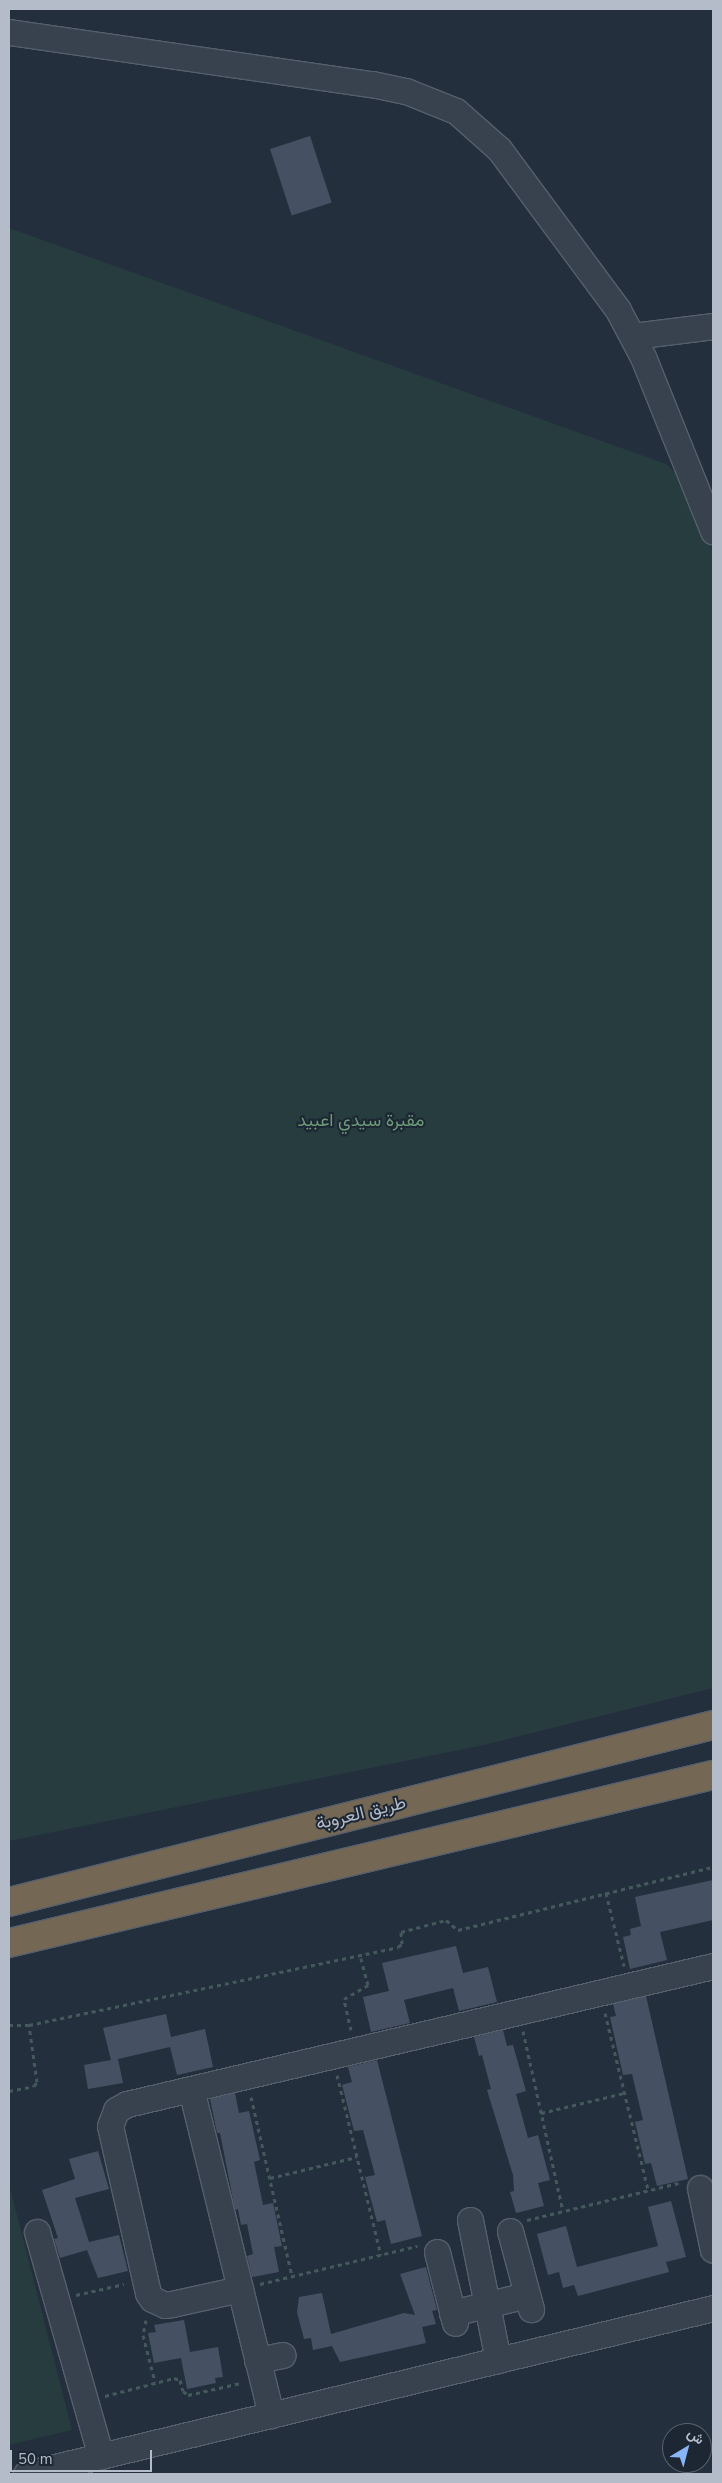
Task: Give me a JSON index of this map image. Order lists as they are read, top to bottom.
{
  "streets": {
    "highway": ["طريق العروبة"]
  },
  "parks": ["مقبرة سيدي اعبيد"],
  "scale_bar": "50 m",
  "north": "top right"
}
